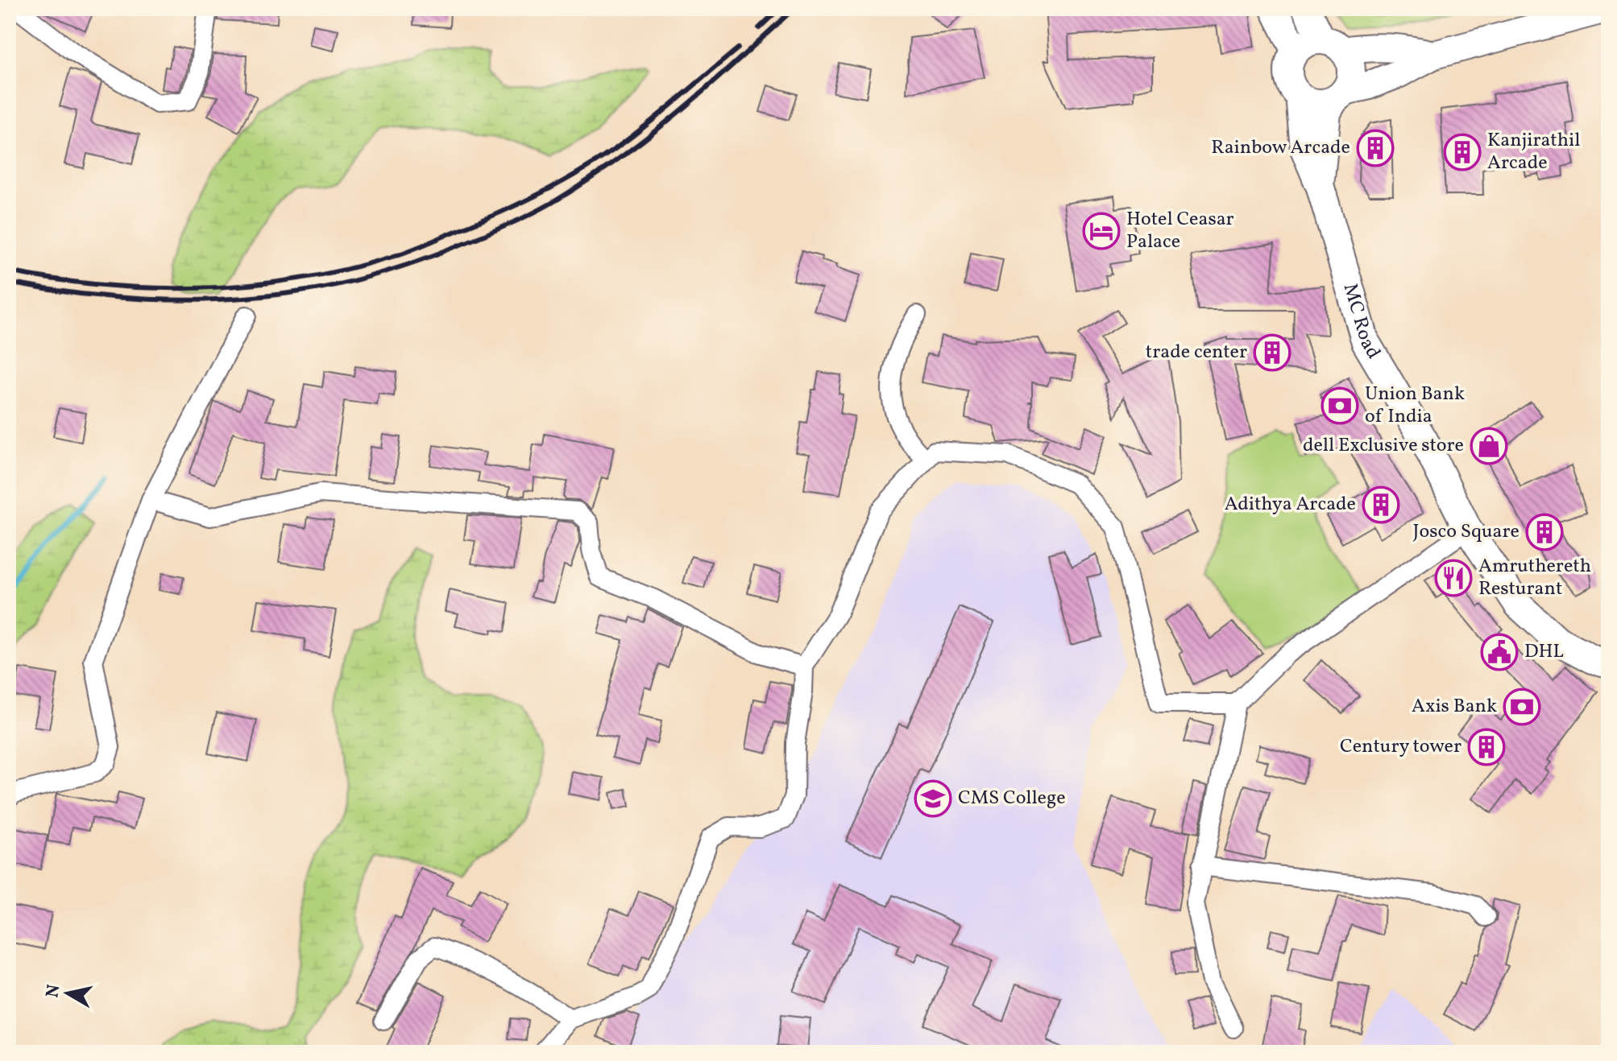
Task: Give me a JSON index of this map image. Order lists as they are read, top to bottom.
{
  "streets": {
    "main road": ["MC Road"]
  },
  "places": {
    "building": [
      "Rainbow Arcade",
      "Kanjirathil Arcade",
      "trade center",
      "Adithya Arcade",
      "Josco Square",
      "Century tower"
    ],
    "hotel": ["Hotel Ceasar Palace"],
    "bank": ["Union Bank of India", "Axis Bank"],
    "shop": ["dell Exclusive store"],
    "restaurant": ["Amruthereth Resturant"],
    "public building": ["DHL"],
    "school or university": ["CMS College"]
  },
  "north": "left"
}
